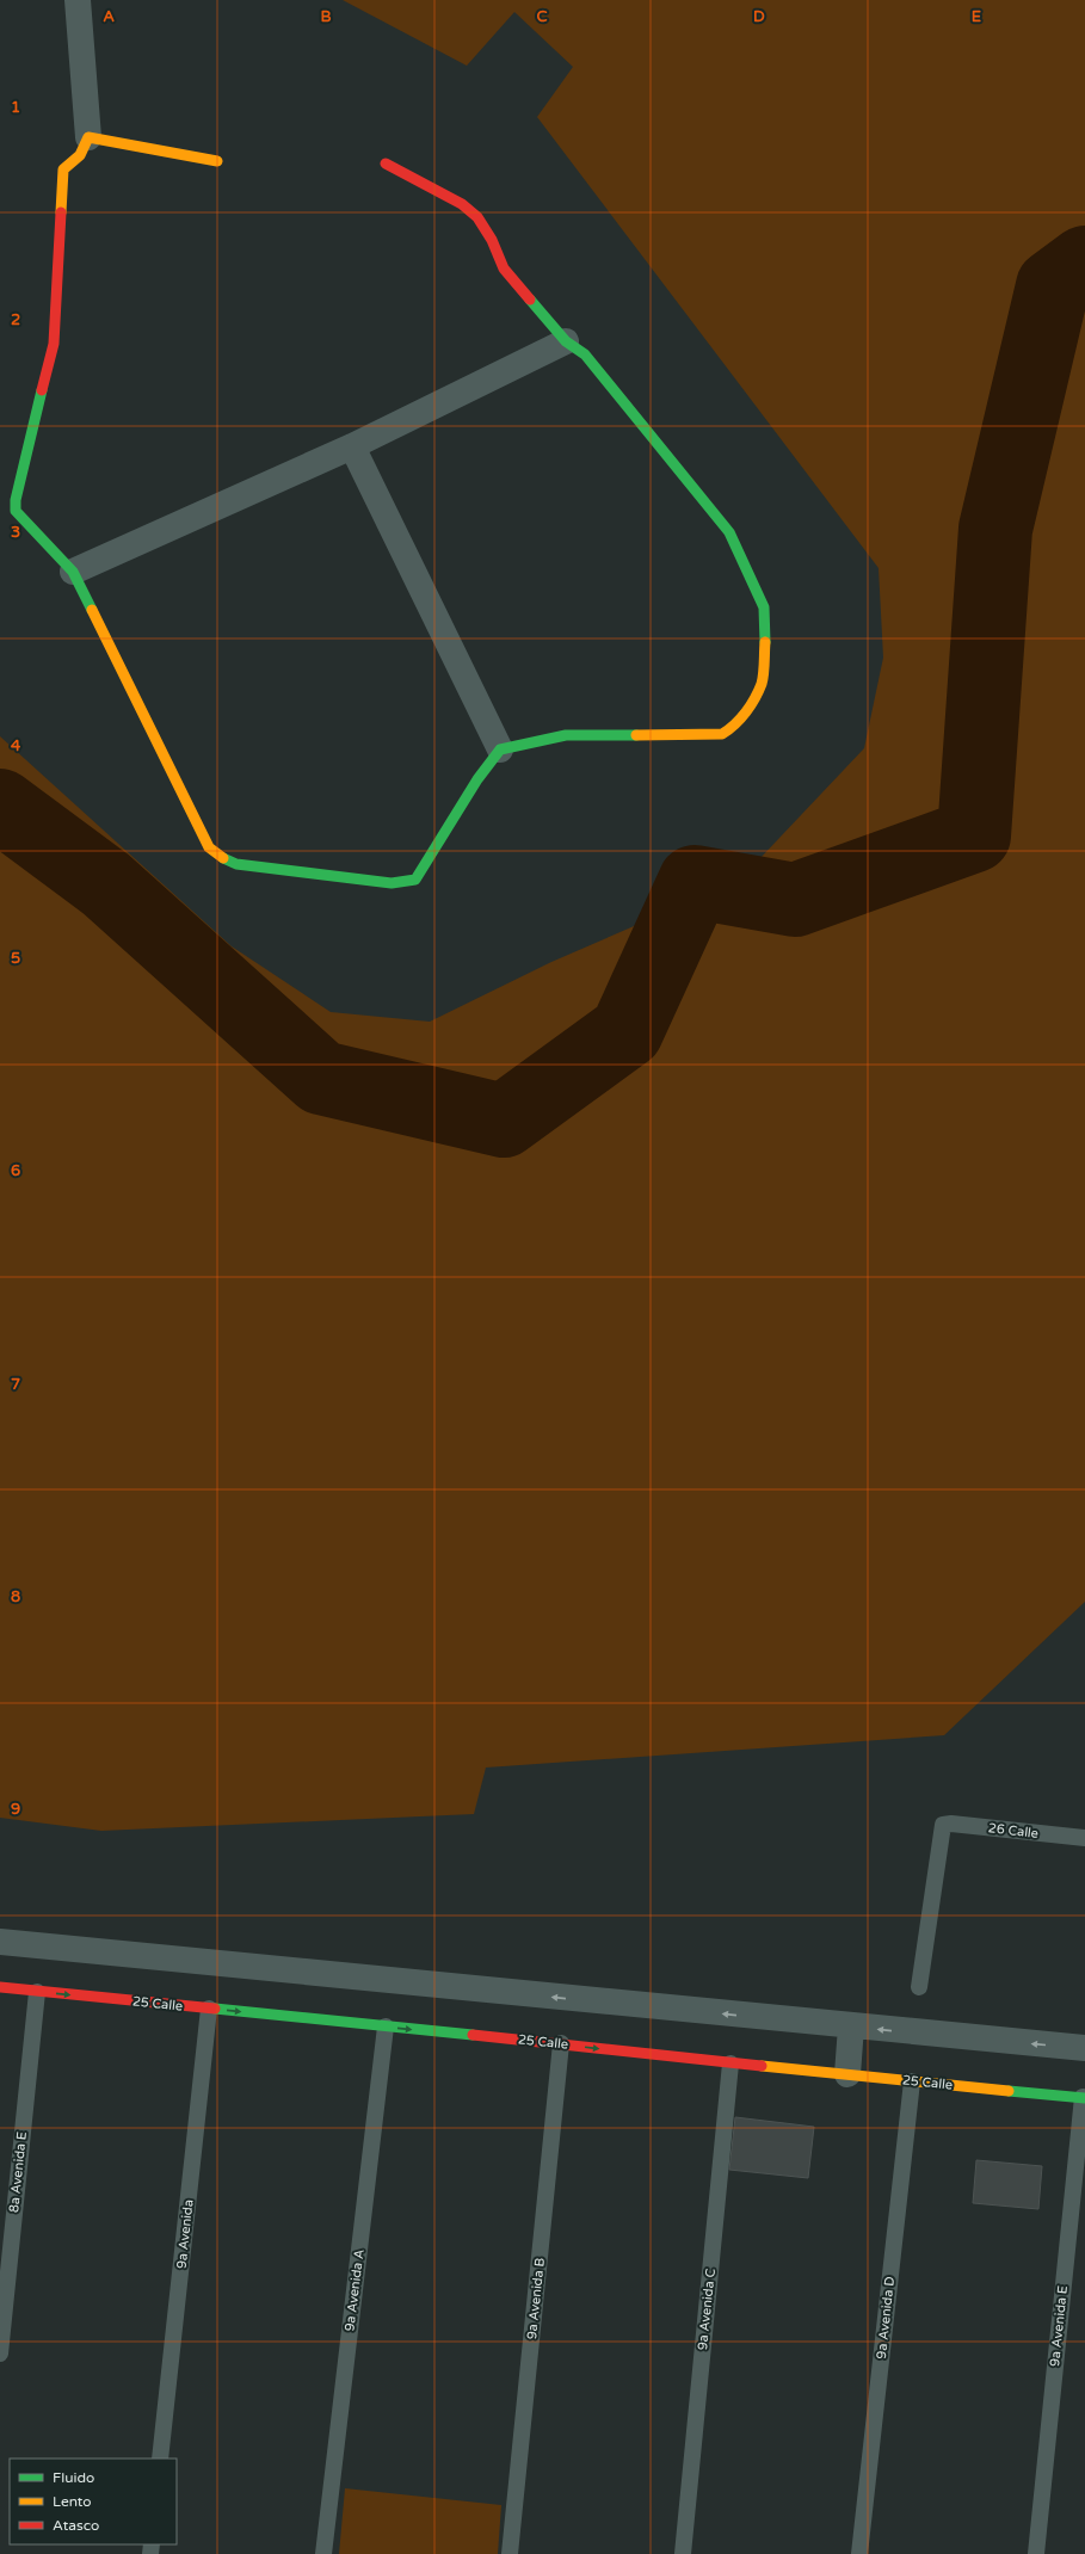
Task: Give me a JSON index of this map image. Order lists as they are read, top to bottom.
{
  "streets": {
    "street": ["25 Calle"],
    "lane": [
      "26 Calle",
      "8a Avenida E",
      "9a Avenida",
      "9a Avenida A",
      "9a Avenida B",
      "9a Avenida C",
      "9a Avenida D",
      "9a Avenida E"
    ]
  },
  "crossings": [
    ["25 Calle", "8a Avenida E"],
    ["25 Calle", "9a Avenida"],
    ["25 Calle", "9a Avenida A"],
    ["25 Calle", "9a Avenida B"],
    ["25 Calle", "9a Avenida C"],
    ["25 Calle", "9a Avenida D"],
    ["25 Calle", "9a Avenida E"]
  ],
  "legend": ["Fluido", "Lento", "Atasco"],
  "grid": {
    "columns": [
      "A",
      "B",
      "C",
      "D",
      "E"
    ],
    "rows": [
      "1",
      "2",
      "3",
      "4",
      "5",
      "6",
      "7",
      "8",
      "9"
    ]
  }
}
